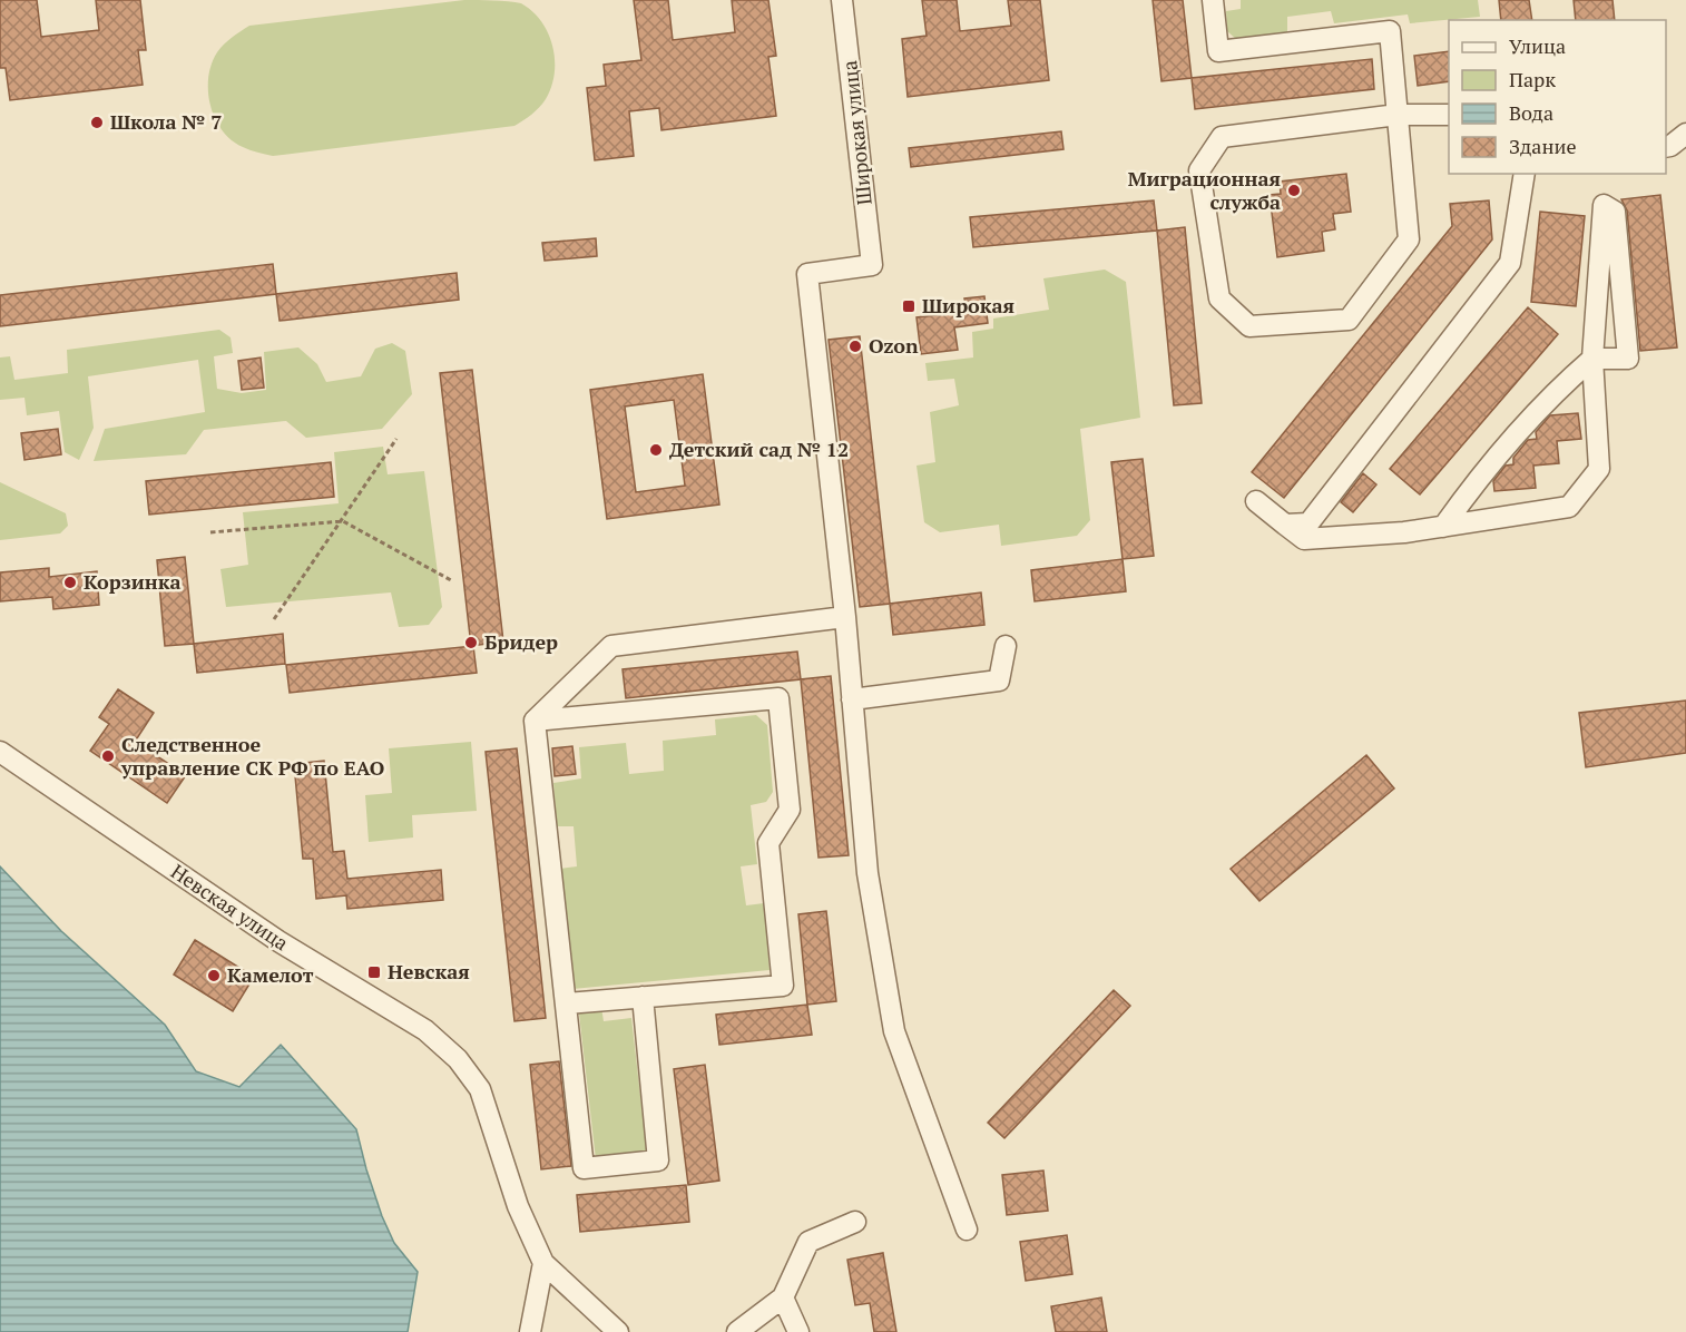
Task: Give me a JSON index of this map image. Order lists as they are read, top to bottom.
{
  "streets": {
    "street": ["Широкая улица", "Невская улица"]
  },
  "places": {
    "other": [
      "Школа № 7",
      "Миграционная служба",
      "Ozon",
      "Детский сад № 12",
      "Корзинка",
      "Бридер",
      "Следственное управление СК РФ по ЕАО",
      "Камелот"
    ],
    "transit": ["Широкая", "Невская"]
  },
  "legend": [
    "Улица",
    "Парк",
    "Вода",
    "Здание"
  ]
}
